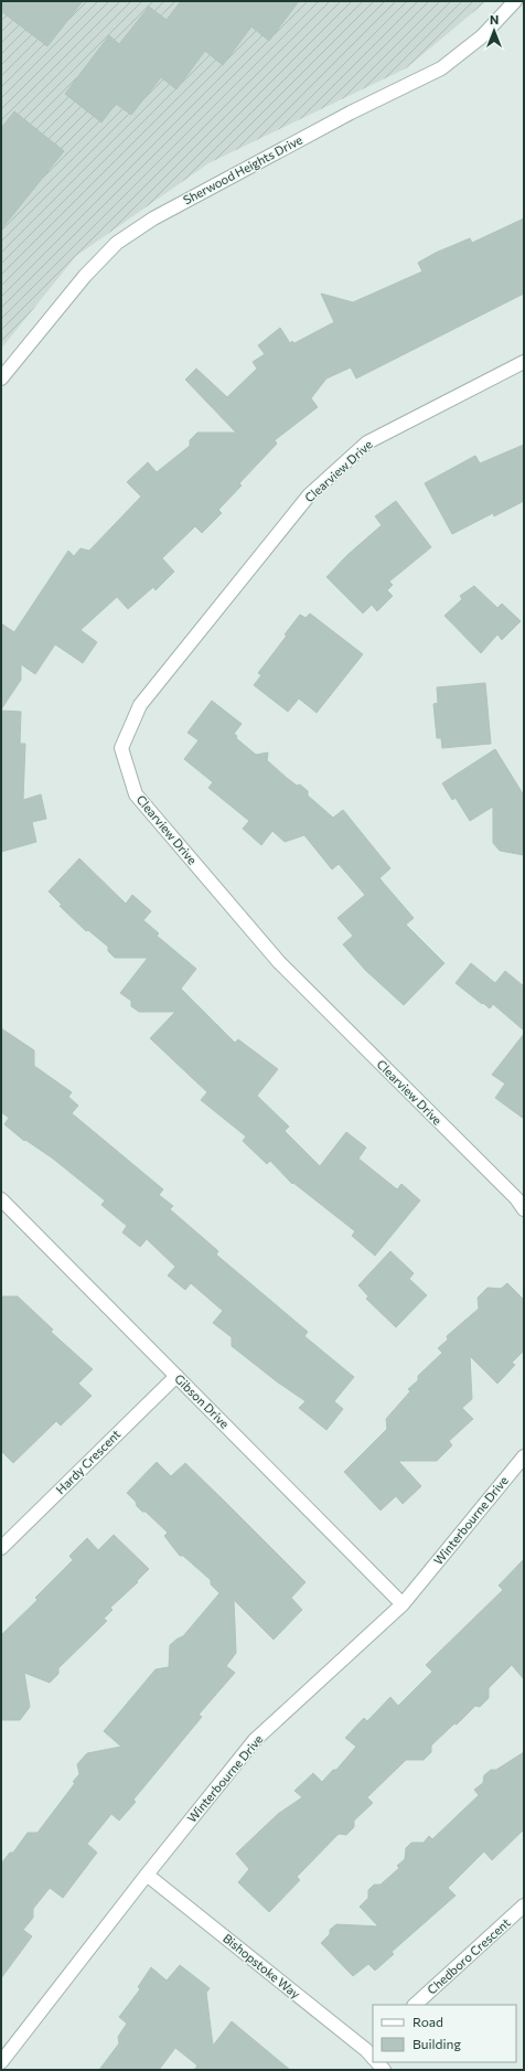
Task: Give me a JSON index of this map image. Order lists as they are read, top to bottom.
{
  "streets": {
    "street": [
      "Sherwood Heights Drive",
      "Clearview Drive",
      "Gibson Drive",
      "Hardy Crescent",
      "Winterbourne Drive",
      "Chedboro Crescent",
      "Bishopstoke Way"
    ]
  },
  "crossings": [
    ["Gibson Drive", "Hardy Crescent"],
    ["Gibson Drive", "Winterbourne Drive"],
    ["Winterbourne Drive", "Bishopstoke Way"]
  ],
  "legend": ["Road", "Building"],
  "north": "top"
}
